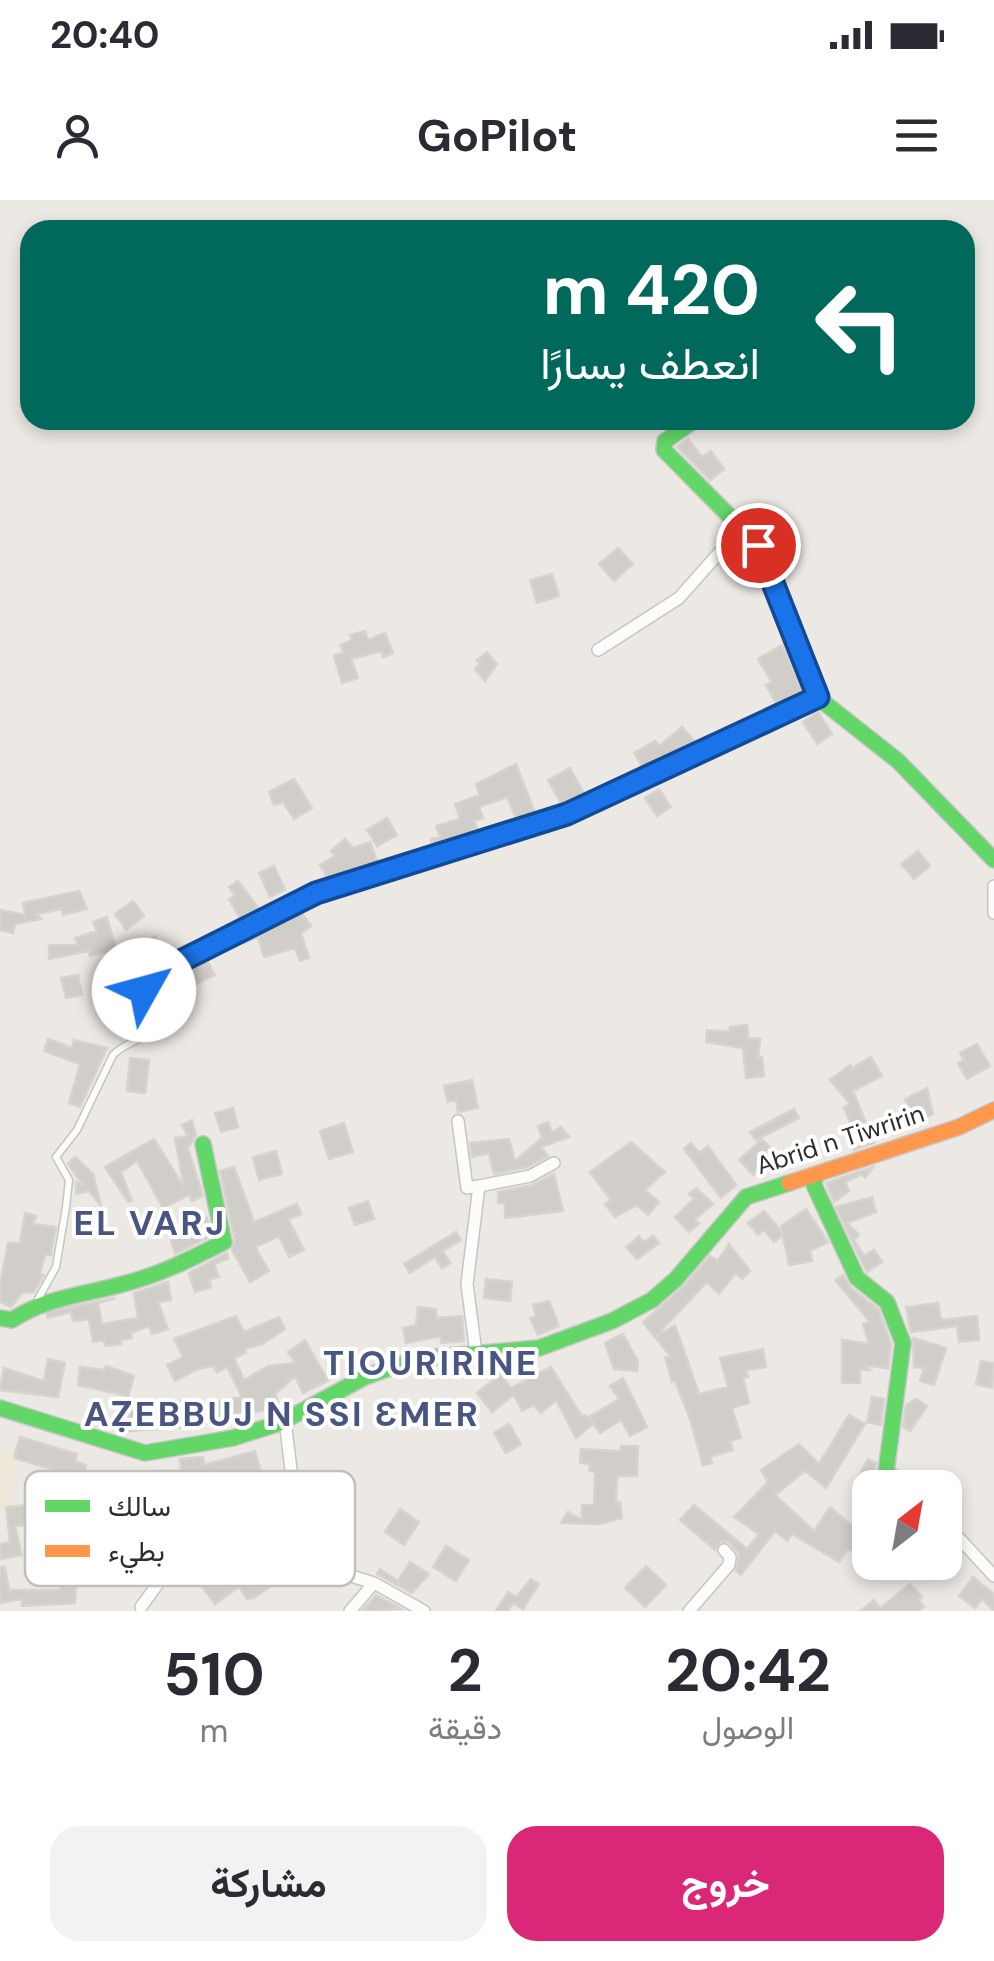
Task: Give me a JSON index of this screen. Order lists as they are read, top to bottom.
{
  "streets": {
    "street": ["Abrid n Tiwririn"]
  },
  "districts": ["EL VARJ", "TIOURIRINE", "AẒEBBUJ N SSI ƐMER"],
  "legend": ["سالك", "بطيء"],
  "north": "top right",
  "page": {
    "status": "20:40",
    "header": "GoPilot",
    "turn": ["420 m", "انعطف يسارًا"],
    "eta": [
      "20:42",
      "الوصول",
      "2",
      "دقيقة",
      "510",
      "m"
    ],
    "buttons": ["خروج", "مشاركة"]
  }
}
